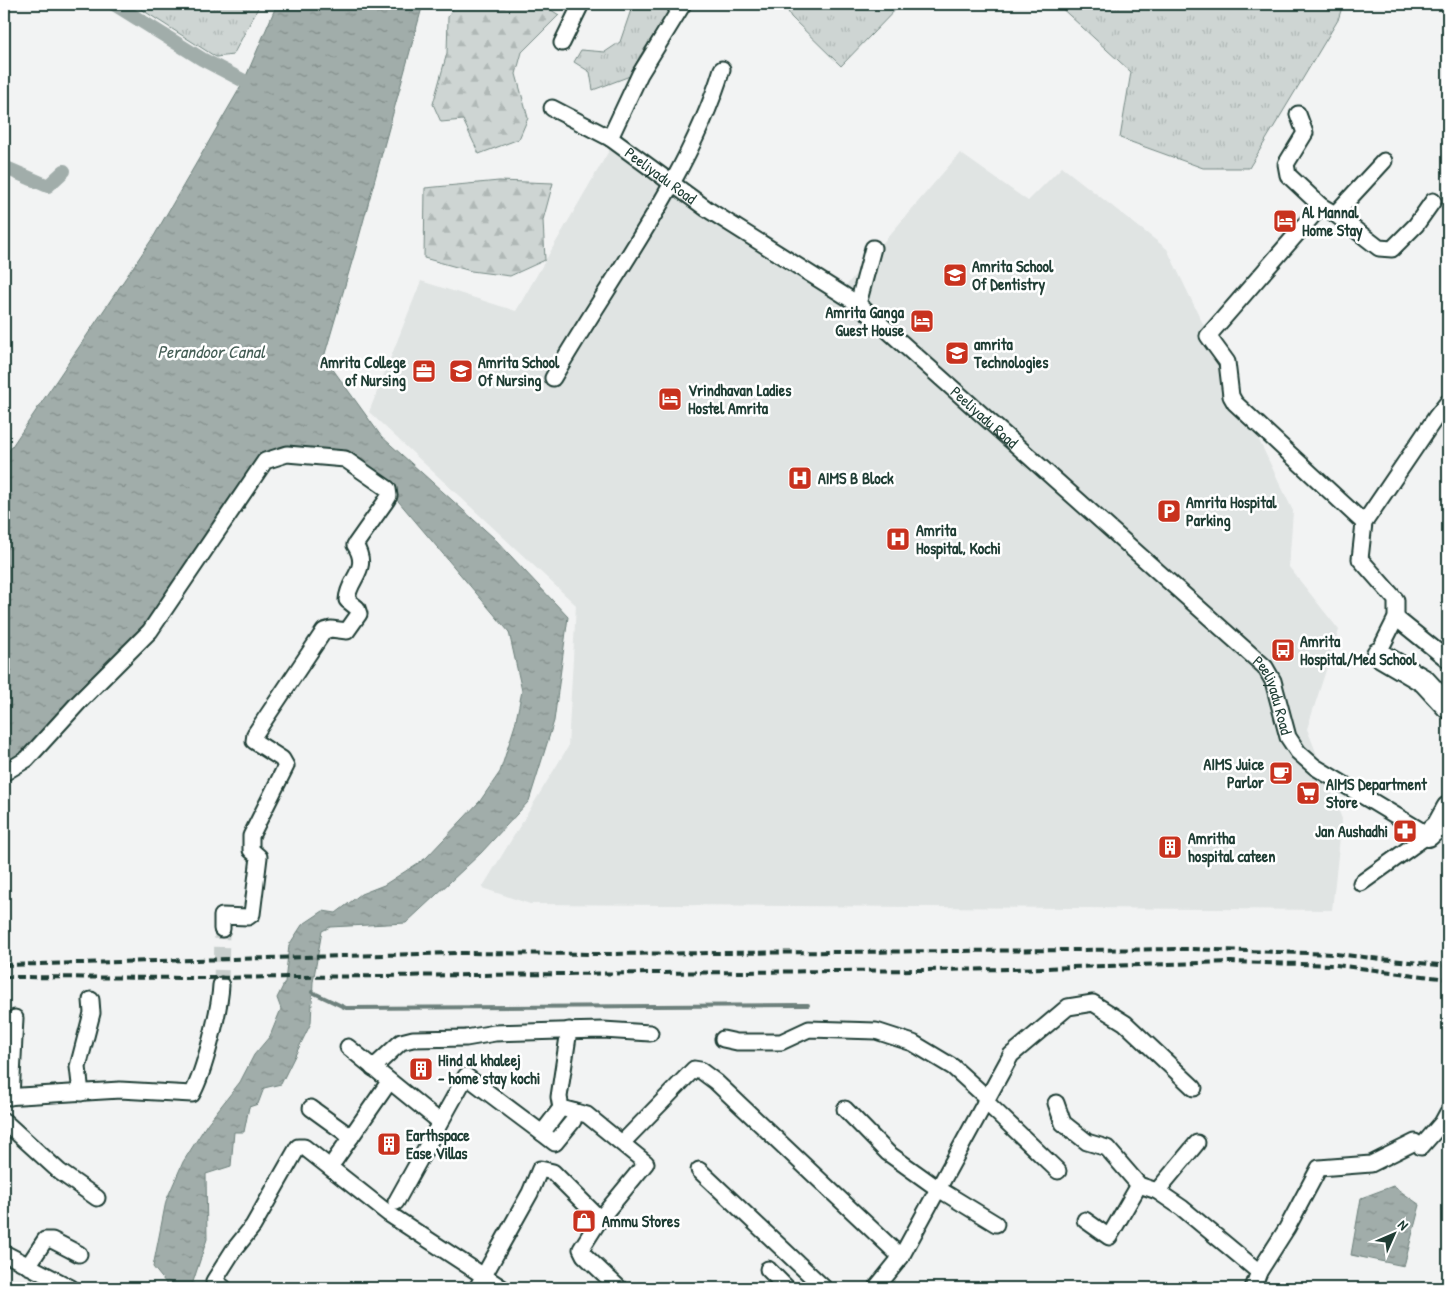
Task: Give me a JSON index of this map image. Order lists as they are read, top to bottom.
{
  "streets": {
    "street": ["Peeliyadu Road"]
  },
  "water": ["Perandoor Canal"],
  "places": {
    "hotel": ["Al Mannal Home Stay", "Amrita Ganga Guest House", "Vrindhavan Ladies Hostel Amrita"],
    "school or university": ["Amrita School Of Dentistry", "amrita Technologies", "Amrita School Of Nursing"],
    "office": ["Amrita College of Nursing"],
    "hospital": ["AIMS B Block", "Amrita Hospital, Kochi"],
    "parking": ["Amrita Hospital Parking"],
    "bus stop": ["Amrita Hospital/Med School"],
    "cafe": ["AIMS Juice Parlor"],
    "supermarket": ["AIMS Department Store"],
    "pharmacy": ["Jan Aushadhi"],
    "building": ["Amritha hospital cateen", "Hind al khaleej - home stay kochi", "Earthspace Ease Villas"],
    "shop": ["Ammu Stores"]
  },
  "north": "top right"
}
